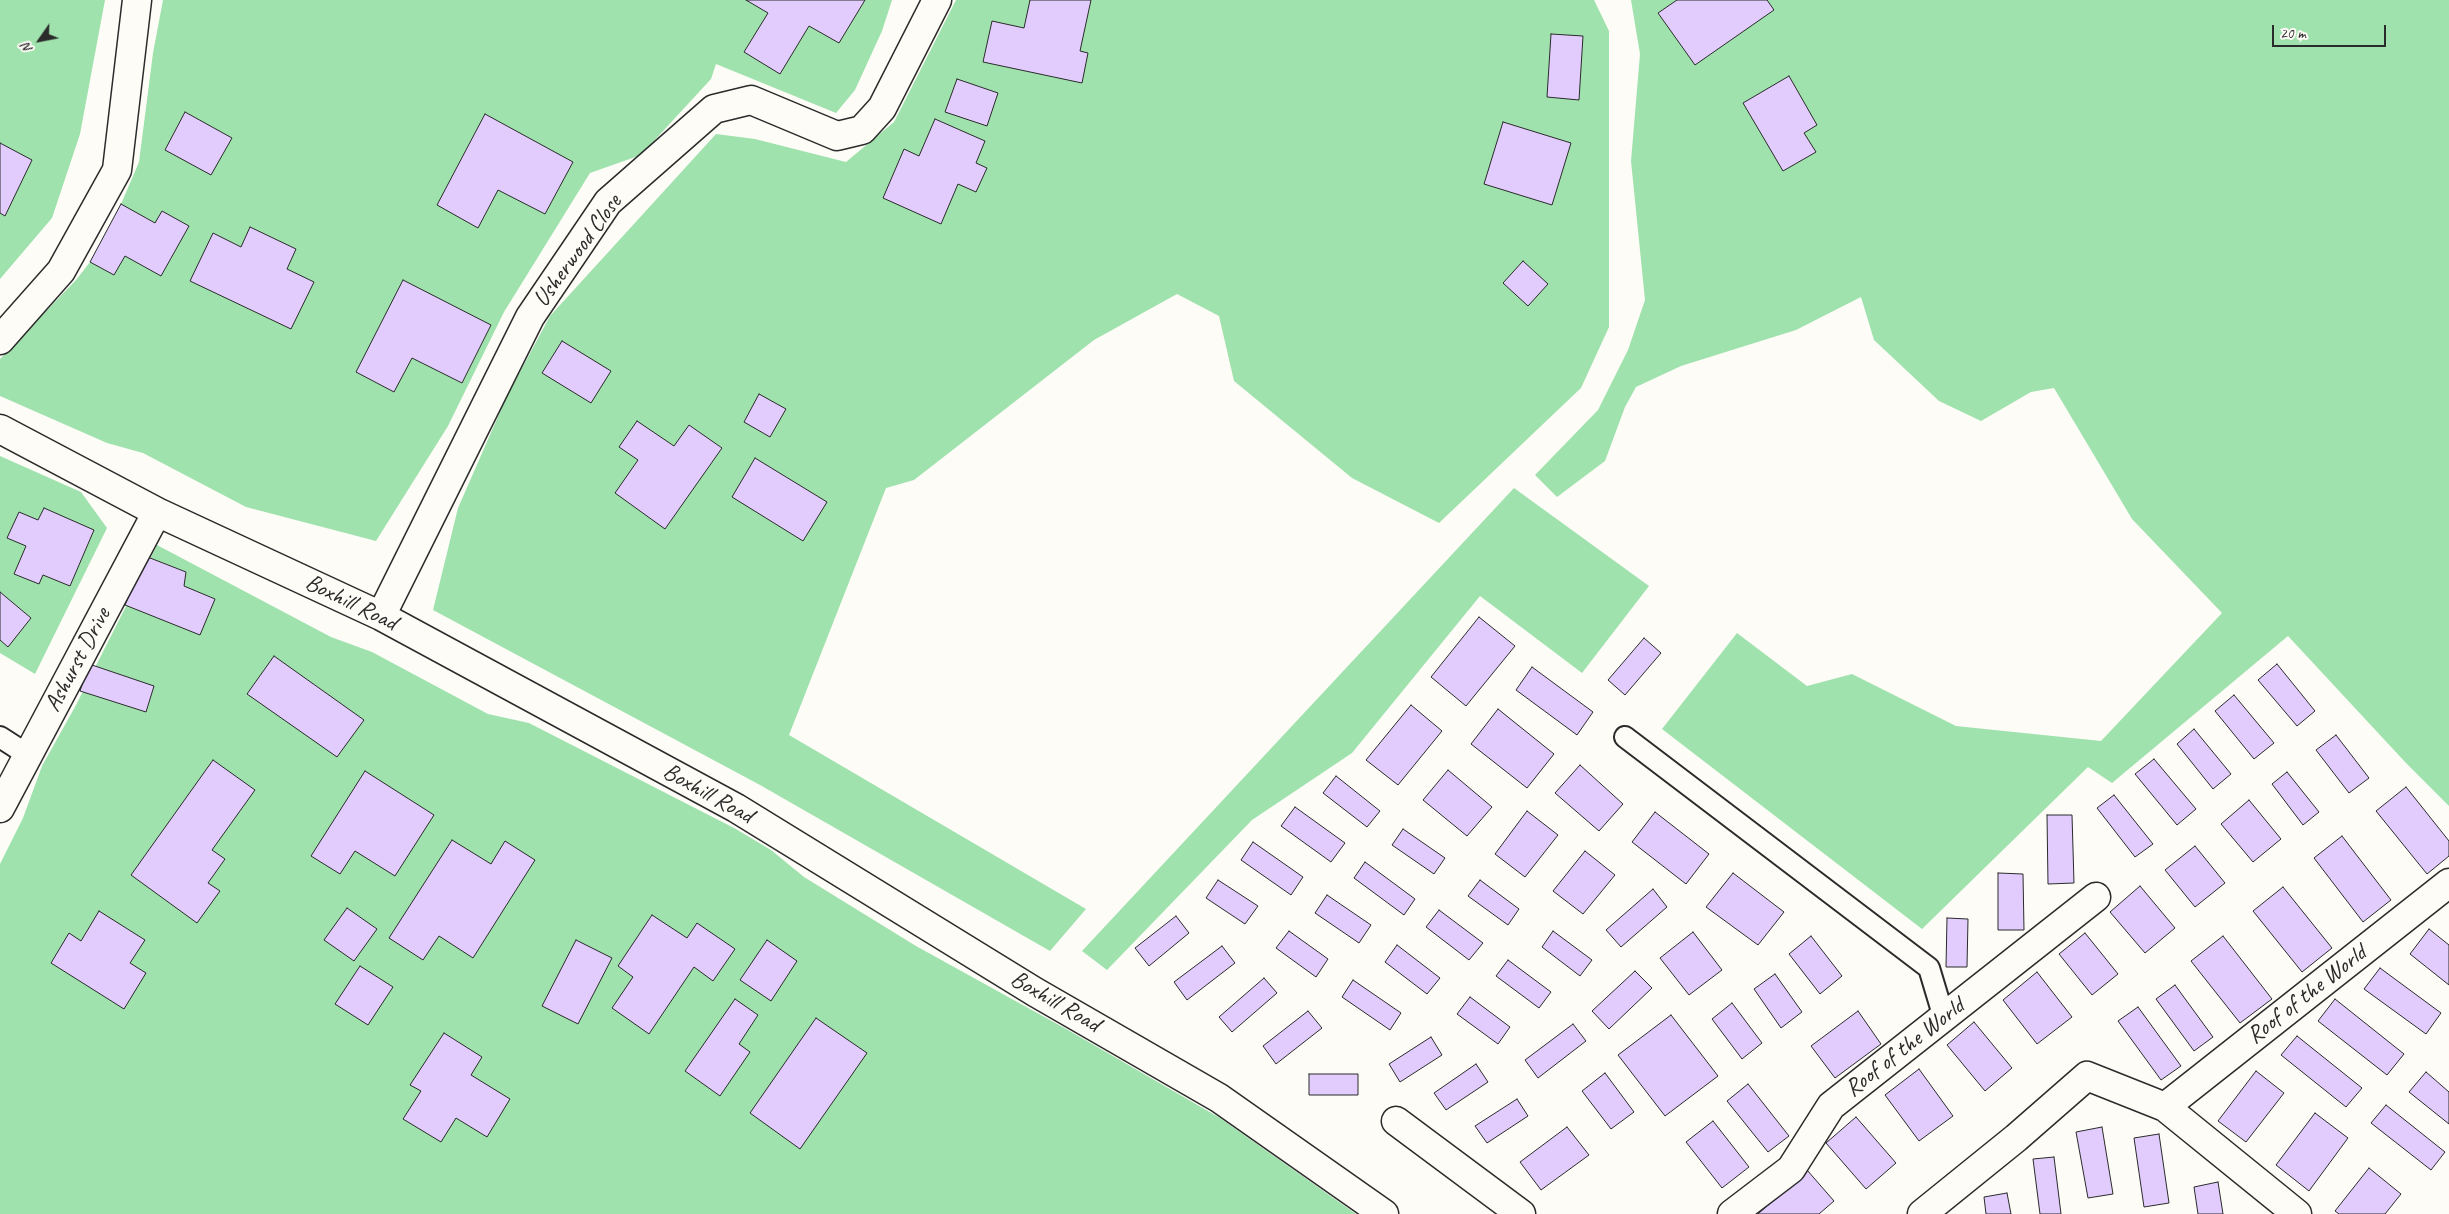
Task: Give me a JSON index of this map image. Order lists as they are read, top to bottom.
{
  "streets": {
    "street": [
      "Usherwood Close",
      "Boxhill Road",
      "Ashurst Drive",
      "Roof of the World"
    ]
  },
  "crossings": [
    ["Usherwood Close", "Boxhill Road"],
    ["Boxhill Road", "Ashurst Drive"]
  ],
  "scale_bar": "20 m",
  "north": "bottom left"
}
